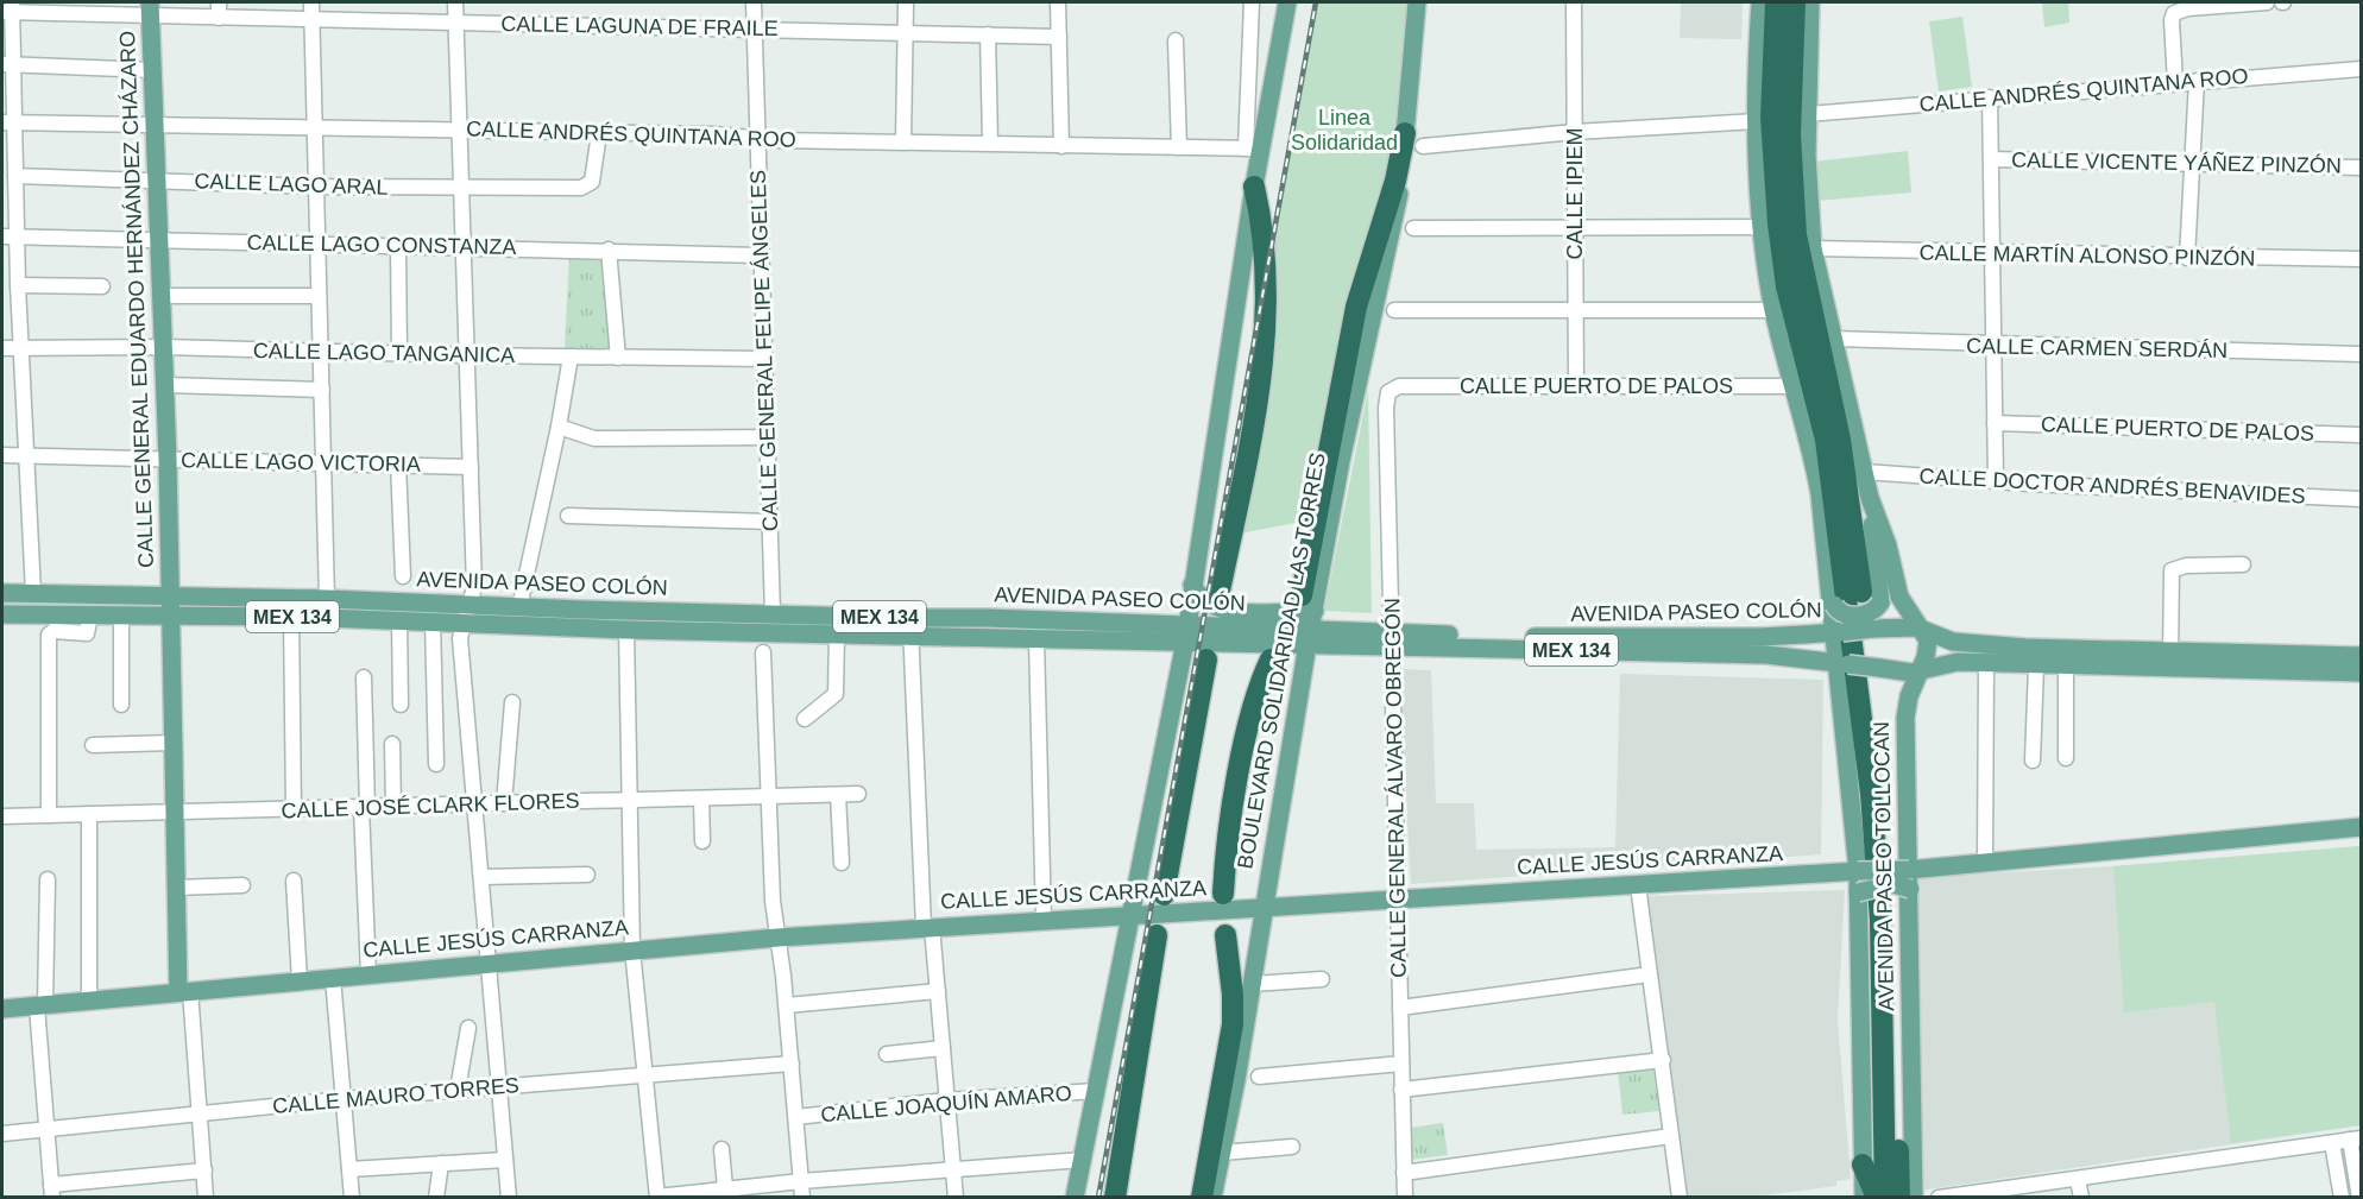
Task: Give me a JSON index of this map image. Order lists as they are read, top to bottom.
{
  "streets": {
    "highway": ["BOULEVARD SOLIDARIDAD LAS TORRES", "AVENIDA PASEO TOLLOCAN"],
    "main road": [
      "CALLE GENERAL EDUARDO HERNÁNDEZ CHÁZARO",
      "AVENIDA PASEO COLÓN",
      "MEX 134",
      "CALLE JESÚS CARRANZA"
    ],
    "street": [
      "CALLE LAGUNA DE FRAILE",
      "CALLE ANDRÉS QUINTANA ROO",
      "CALLE VICENTE YÁÑEZ PINZÓN",
      "CALLE LAGO ARAL",
      "CALLE IPIEM",
      "CALLE LAGO CONSTANZA",
      "CALLE MARTÍN ALONSO PINZÓN",
      "CALLE CARMEN SERDÁN",
      "CALLE GENERAL FELIPE ÁNGELES",
      "CALLE LAGO TANGANICA",
      "CALLE PUERTO DE PALOS",
      "CALLE LAGO VICTORIA",
      "CALLE DOCTOR ANDRÉS BENAVIDES",
      "CALLE GENERAL ÁLVARO OBREGÓN",
      "CALLE JOSÉ CLARK FLORES",
      "CALLE MAURO TORRES",
      "CALLE JOAQUÍN AMARO"
    ]
  },
  "crossings": [
    ["CALLE LAGUNA DE FRAILE", "CALLE GENERAL EDUARDO HERNÁNDEZ CHÁZARO"],
    ["CALLE LAGUNA DE FRAILE", "CALLE GENERAL FELIPE ÁNGELES"],
    ["CALLE ANDRÉS QUINTANA ROO", "CALLE LAGO ARAL"],
    ["CALLE ANDRÉS QUINTANA ROO", "CALLE GENERAL EDUARDO HERNÁNDEZ CHÁZARO"],
    ["CALLE ANDRÉS QUINTANA ROO", "CALLE GENERAL FELIPE ÁNGELES"],
    ["CALLE LAGO ARAL", "CALLE GENERAL EDUARDO HERNÁNDEZ CHÁZARO"],
    ["CALLE IPIEM", "CALLE PUERTO DE PALOS"],
    ["CALLE LAGO CONSTANZA", "CALLE GENERAL EDUARDO HERNÁNDEZ CHÁZARO"],
    ["CALLE LAGO CONSTANZA", "CALLE GENERAL FELIPE ÁNGELES"],
    ["CALLE GENERAL EDUARDO HERNÁNDEZ CHÁZARO", "CALLE LAGO TANGANICA"],
    ["CALLE GENERAL EDUARDO HERNÁNDEZ CHÁZARO", "CALLE LAGO VICTORIA"],
    ["CALLE GENERAL EDUARDO HERNÁNDEZ CHÁZARO", "AVENIDA PASEO COLÓN"],
    ["CALLE GENERAL EDUARDO HERNÁNDEZ CHÁZARO", "CALLE JOSÉ CLARK FLORES"],
    ["CALLE GENERAL EDUARDO HERNÁNDEZ CHÁZARO", "CALLE JESÚS CARRANZA"],
    ["CALLE GENERAL FELIPE ÁNGELES", "CALLE LAGO TANGANICA"],
    ["CALLE GENERAL FELIPE ÁNGELES", "AVENIDA PASEO COLÓN"],
    ["CALLE PUERTO DE PALOS", "CALLE GENERAL ÁLVARO OBREGÓN"],
    ["CALLE PUERTO DE PALOS", "AVENIDA PASEO TOLLOCAN"],
    ["AVENIDA PASEO COLÓN", "BOULEVARD SOLIDARIDAD LAS TORRES"],
    ["AVENIDA PASEO COLÓN", "CALLE GENERAL ÁLVARO OBREGÓN"],
    ["AVENIDA PASEO COLÓN", "AVENIDA PASEO TOLLOCAN"],
    ["BOULEVARD SOLIDARIDAD LAS TORRES", "CALLE JESÚS CARRANZA"],
    ["CALLE GENERAL ÁLVARO OBREGÓN", "CALLE JESÚS CARRANZA"],
    ["CALLE JESÚS CARRANZA", "AVENIDA PASEO TOLLOCAN"]
  ],
  "parks": ["Linea Solidaridad"]
}
